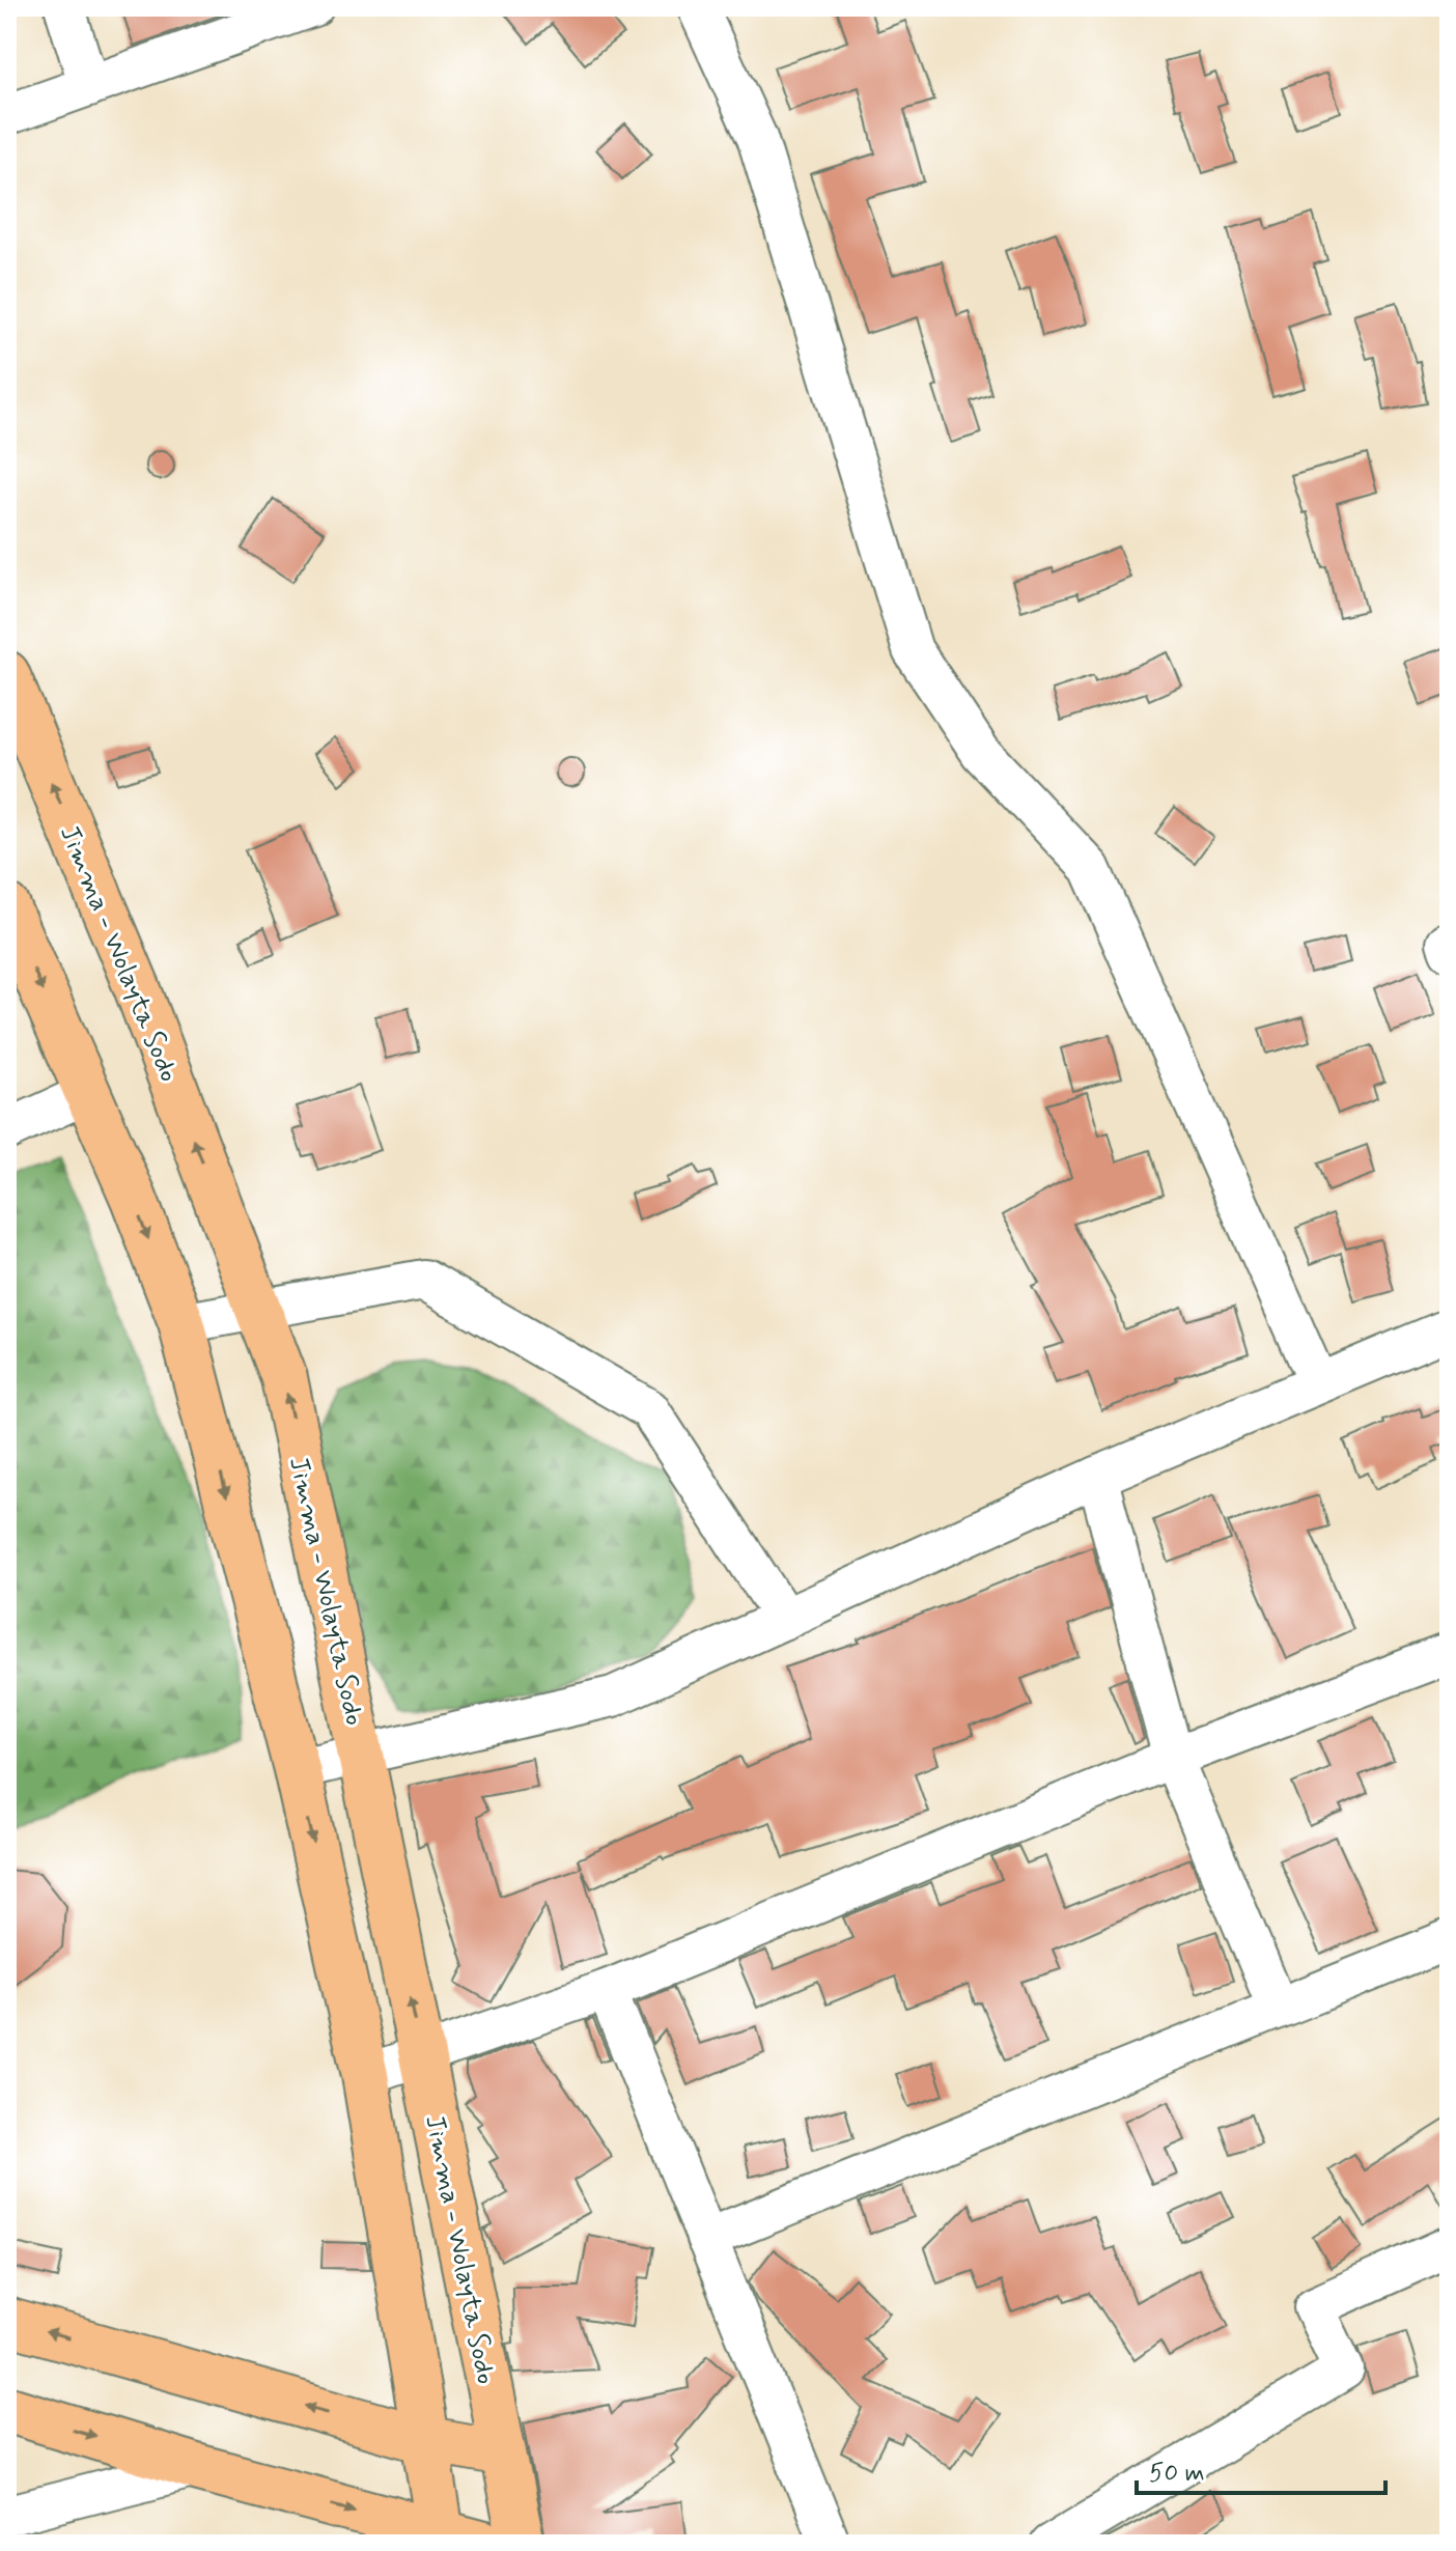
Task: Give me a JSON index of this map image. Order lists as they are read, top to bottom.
{
  "streets": {
    "main road": ["Jimma - Wolayta Sodo"]
  },
  "scale_bar": "50 m"
}
